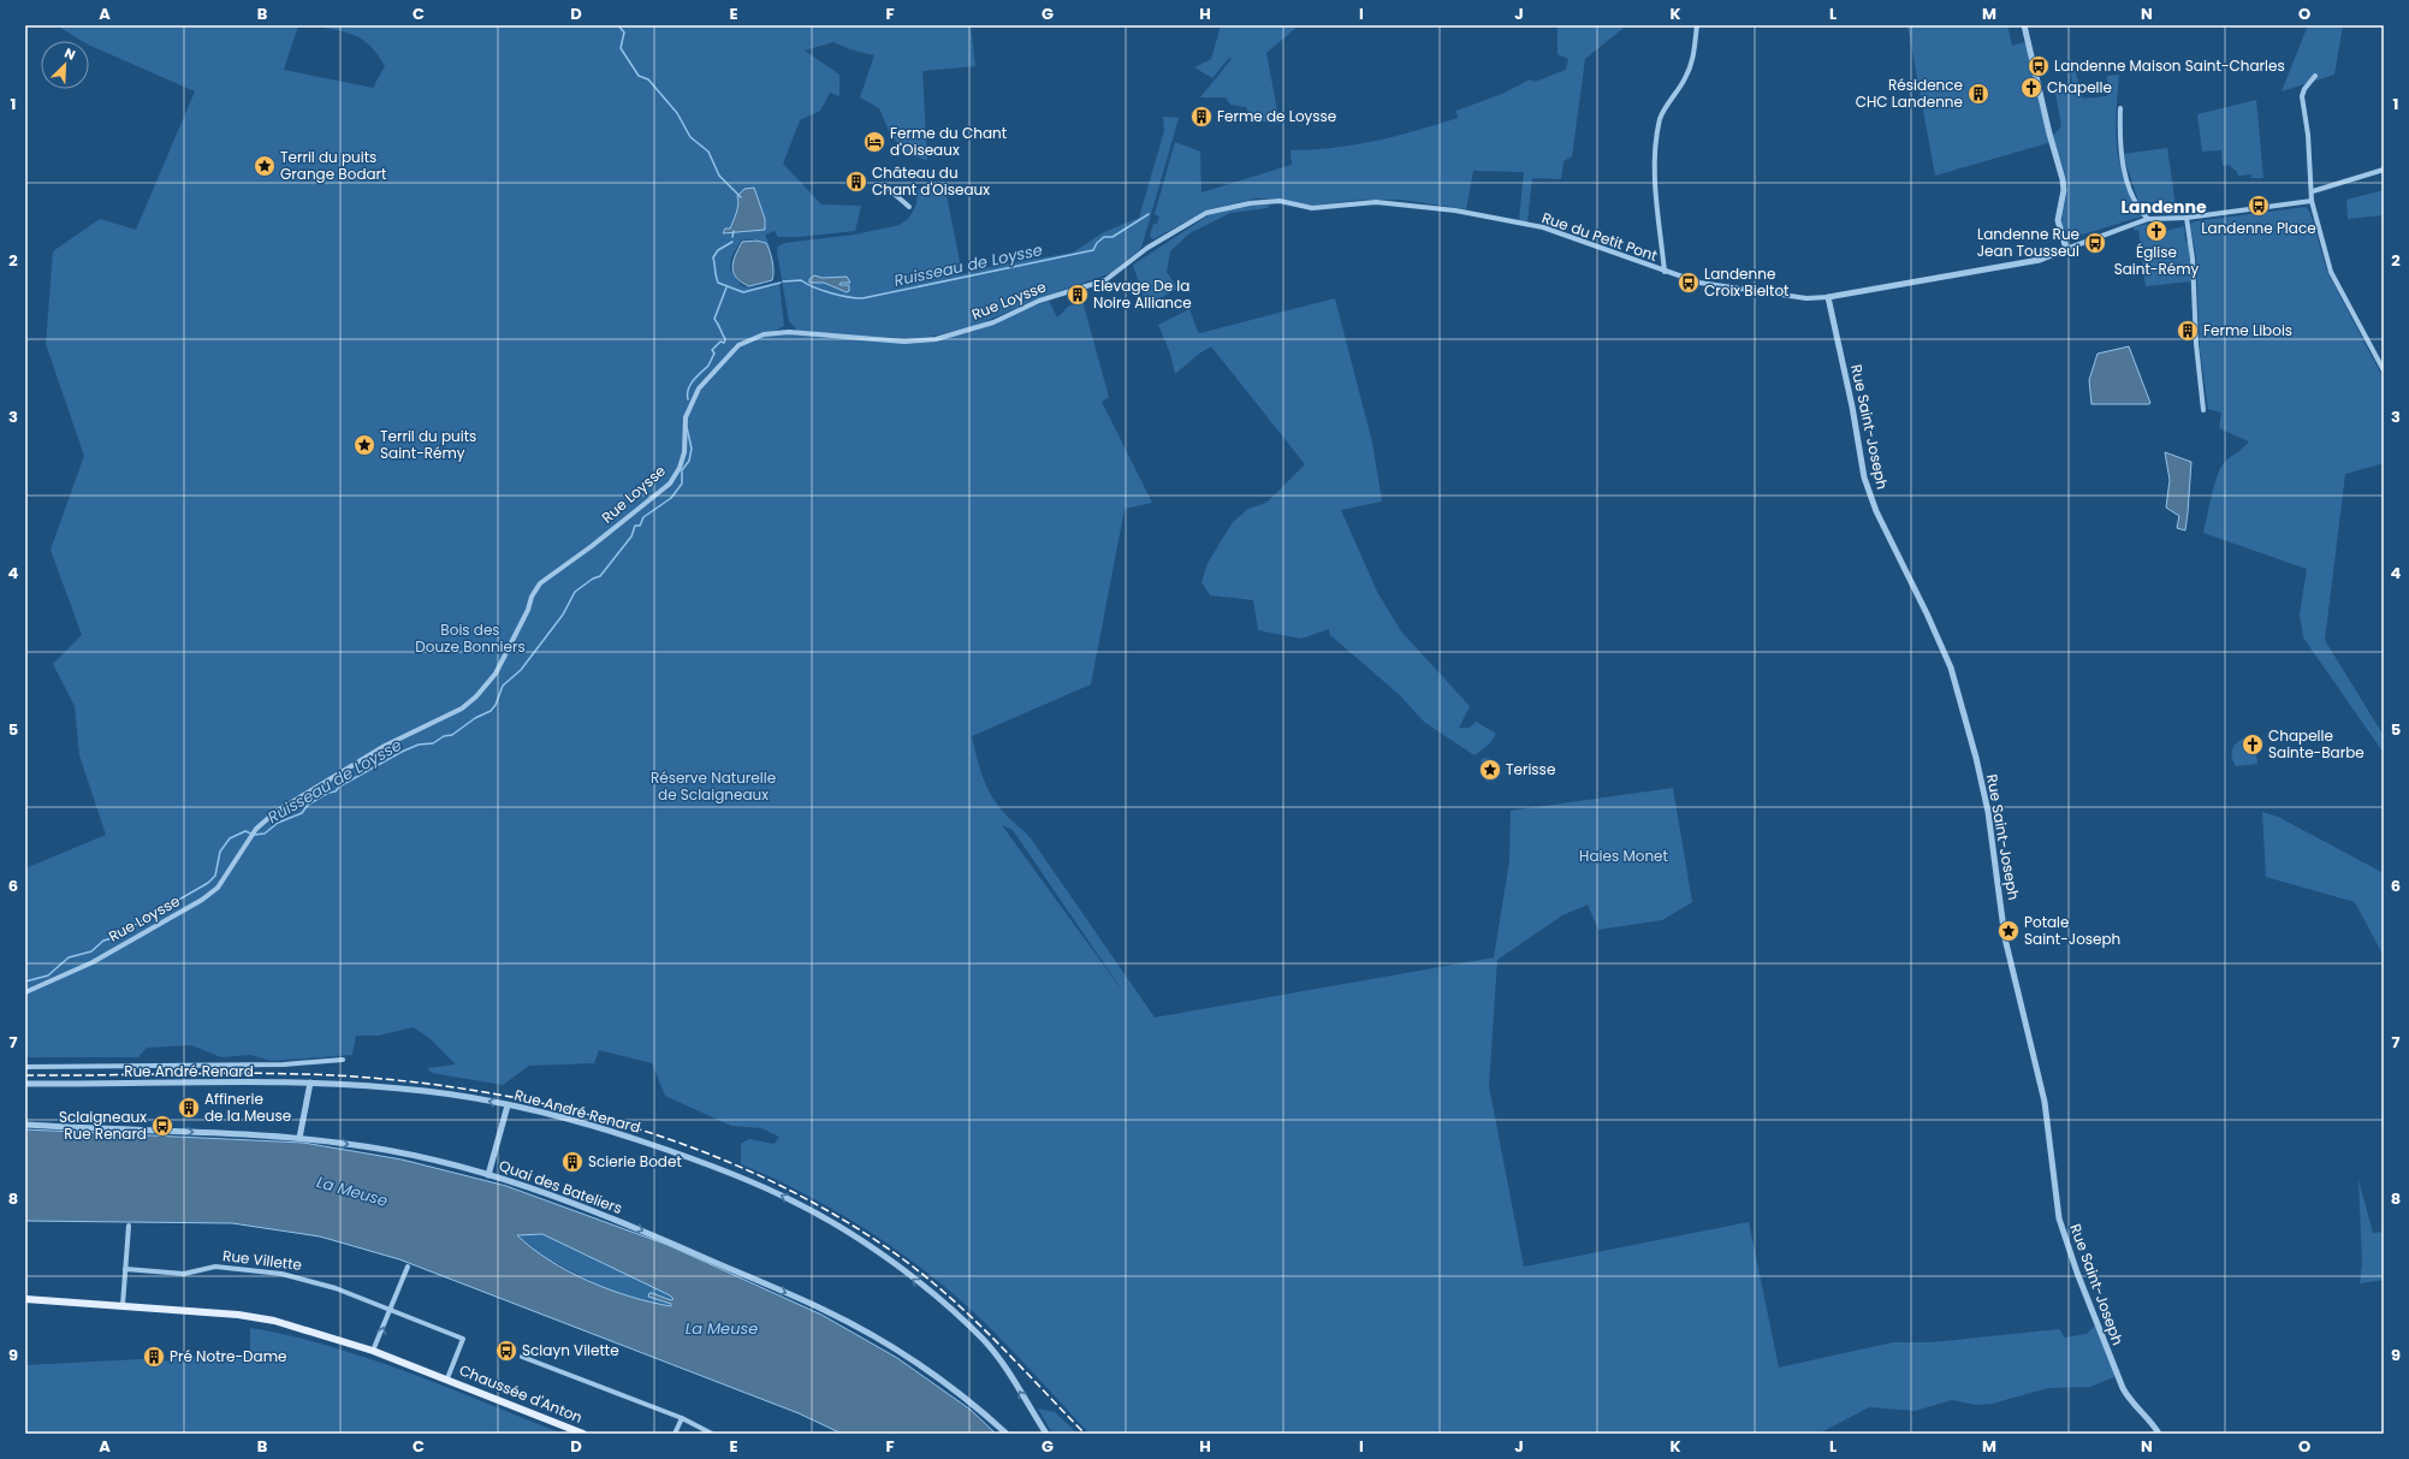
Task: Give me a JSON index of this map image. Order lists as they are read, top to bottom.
{
  "streets": {
    "main road": ["Chaussée d'Anton"],
    "street": [
      "Rue du Petit Pont",
      "Rue Loysse",
      "Rue Saint-Joseph",
      "Rue André Renard",
      "Quai des Bateliers",
      "Rue Villette"
    ]
  },
  "crossings": [
    ["Rue du Petit Pont", "Rue Loysse"],
    ["Rue du Petit Pont", "Rue Saint-Joseph"],
    ["Rue Villette", "Chaussée d'Anton"]
  ],
  "one_way": ["Rue André Renard", "Quai des Bateliers"],
  "districts": ["Landenne"],
  "water": ["Ruisseau de Loysse", "La Meuse"],
  "parks": ["Bois des Douze Bonniers", "Réserve Naturelle de Sclaigneaux", "Haies Monet"],
  "places": {
    "bus stop": [
      "Landenne Maison Saint-Charles",
      "Landenne Place",
      "Landenne Rue Jean Tousseul",
      "Landenne Croix Bieltot",
      "Sclaigneaux Rue Renard",
      "Sclayn Vilette"
    ],
    "church": ["Chapelle", "Église Saint-Rémy", "Chapelle Sainte-Barbe"],
    "building": [
      "Résidence CHC Landenne",
      "Ferme de Loysse",
      "Château du Chant d'Oiseaux",
      "Elevage De la Noire Alliance",
      "Ferme Libois",
      "Affinerie de la Meuse",
      "Scierie Bodet",
      "Pré Notre-Dame"
    ],
    "hotel": ["Ferme du Chant d'Oiseaux"],
    "place": [
      "Terril du puits Grange Bodart",
      "Terril du puits Saint-Rémy",
      "Terisse",
      "Potale Saint-Joseph"
    ]
  },
  "north": "top right",
  "grid": {
    "columns": [
      "A",
      "B",
      "C",
      "D",
      "E",
      "F",
      "G",
      "H",
      "I",
      "J",
      "K",
      "L",
      "M",
      "N",
      "O"
    ],
    "rows": [
      "1",
      "2",
      "3",
      "4",
      "5",
      "6",
      "7",
      "8",
      "9"
    ]
  }
}
